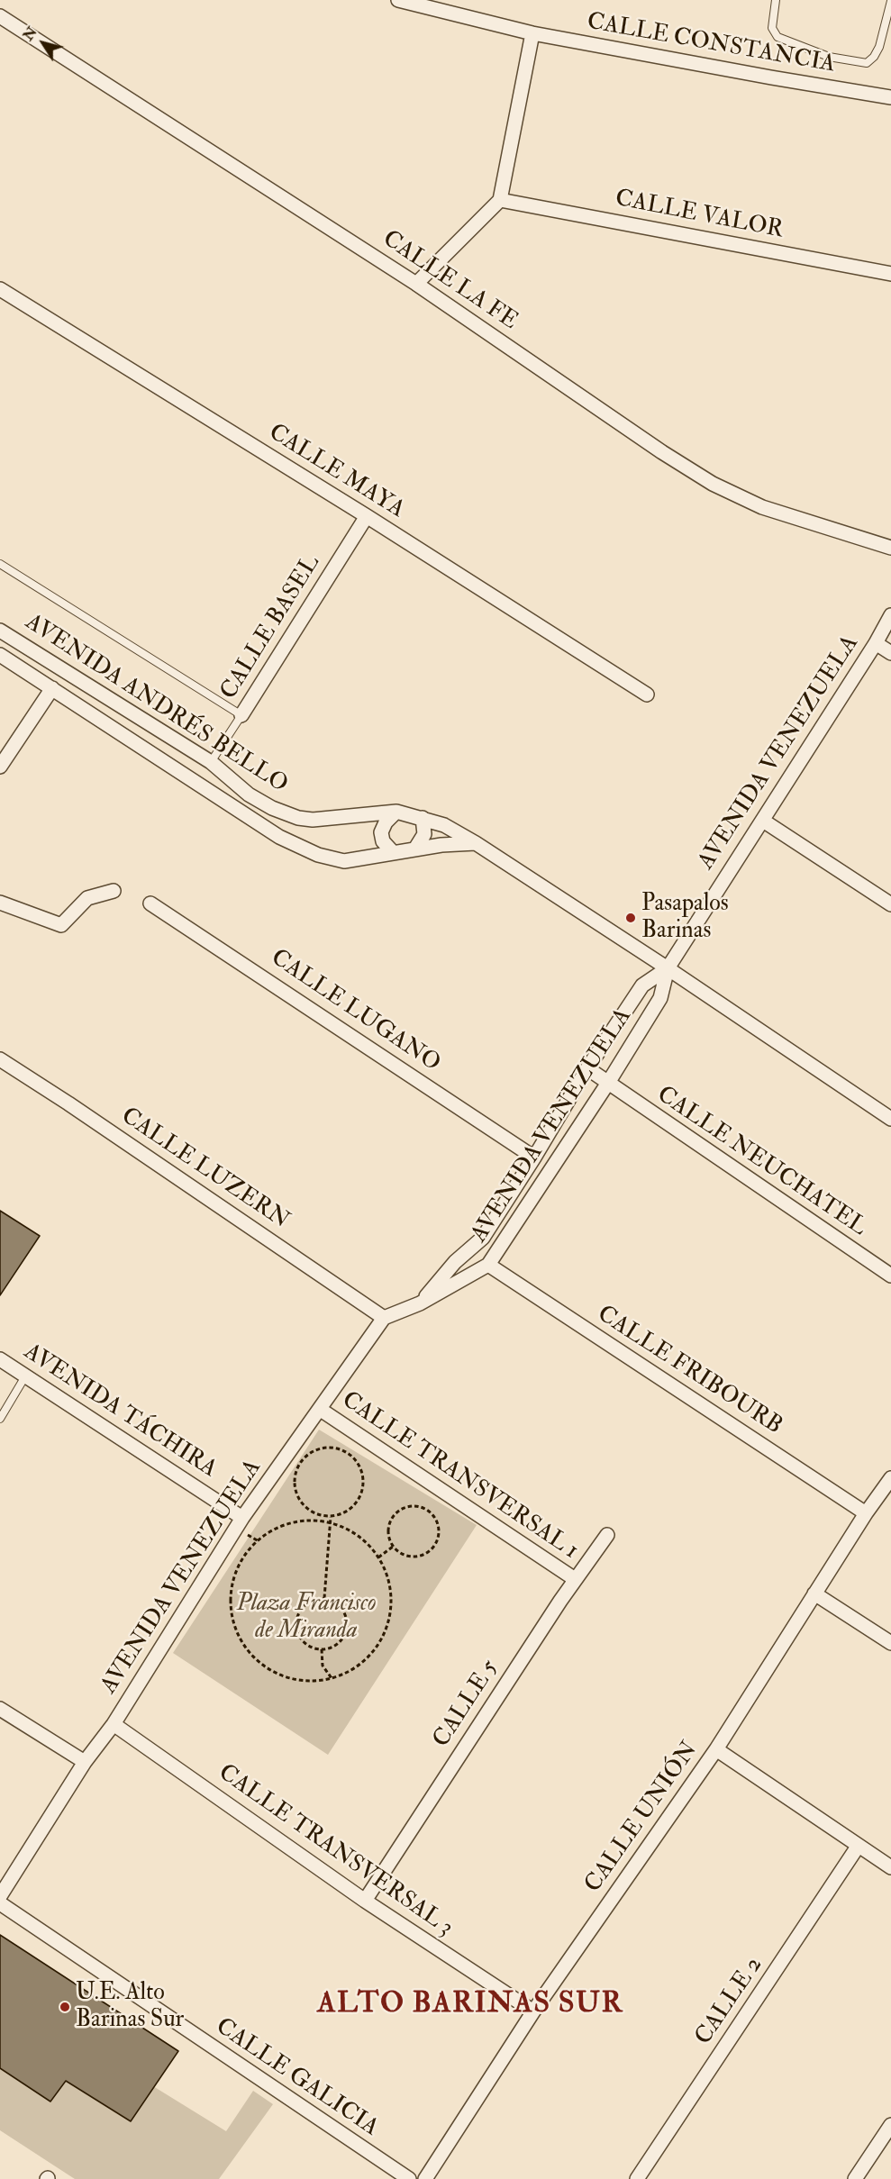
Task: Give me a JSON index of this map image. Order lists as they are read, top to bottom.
{
  "streets": {
    "street": [
      "CALLE CONSTANCIA",
      "CALLE VALOR",
      "CALLE LA FE",
      "CALLE MAYA",
      "CALLE BASEL",
      "AVENIDA ANDRÉS BELLO",
      "AVENIDA VENEZUELA",
      "CALLE LUGANO",
      "CALLE NEUCHATEL",
      "CALLE LUZERN",
      "CALLE FRIBOURB",
      "AVENIDA TÁCHIRA",
      "CALLE TRANSVERSAL 1",
      "CALLE 5",
      "CALLE UNIÓN",
      "CALLE TRANSVERSAL 3",
      "CALLE 2",
      "CALLE GALICIA"
    ]
  },
  "crossings": [
    ["CALLE MAYA", "CALLE BASEL"],
    ["CALLE BASEL", "AVENIDA ANDRÉS BELLO"],
    ["AVENIDA ANDRÉS BELLO", "AVENIDA VENEZUELA"],
    ["AVENIDA VENEZUELA", "CALLE LUGANO"],
    ["AVENIDA VENEZUELA", "CALLE NEUCHATEL"],
    ["AVENIDA VENEZUELA", "CALLE LUZERN"],
    ["AVENIDA VENEZUELA", "CALLE FRIBOURB"],
    ["AVENIDA VENEZUELA", "AVENIDA TÁCHIRA"],
    ["AVENIDA VENEZUELA", "CALLE TRANSVERSAL 1"],
    ["AVENIDA VENEZUELA", "CALLE TRANSVERSAL 3"],
    ["CALLE FRIBOURB", "CALLE UNIÓN"],
    ["CALLE TRANSVERSAL 1", "CALLE 5"],
    ["CALLE 5", "CALLE TRANSVERSAL 3"],
    ["CALLE UNIÓN", "CALLE TRANSVERSAL 3"]
  ],
  "districts": ["ALTO BARINAS SUR"],
  "parks": ["Plaza Francisco de Miranda"],
  "places": ["Pasapalos Barinas", "U.E. Alto Barinas Sur"],
  "north": "top left"
}
